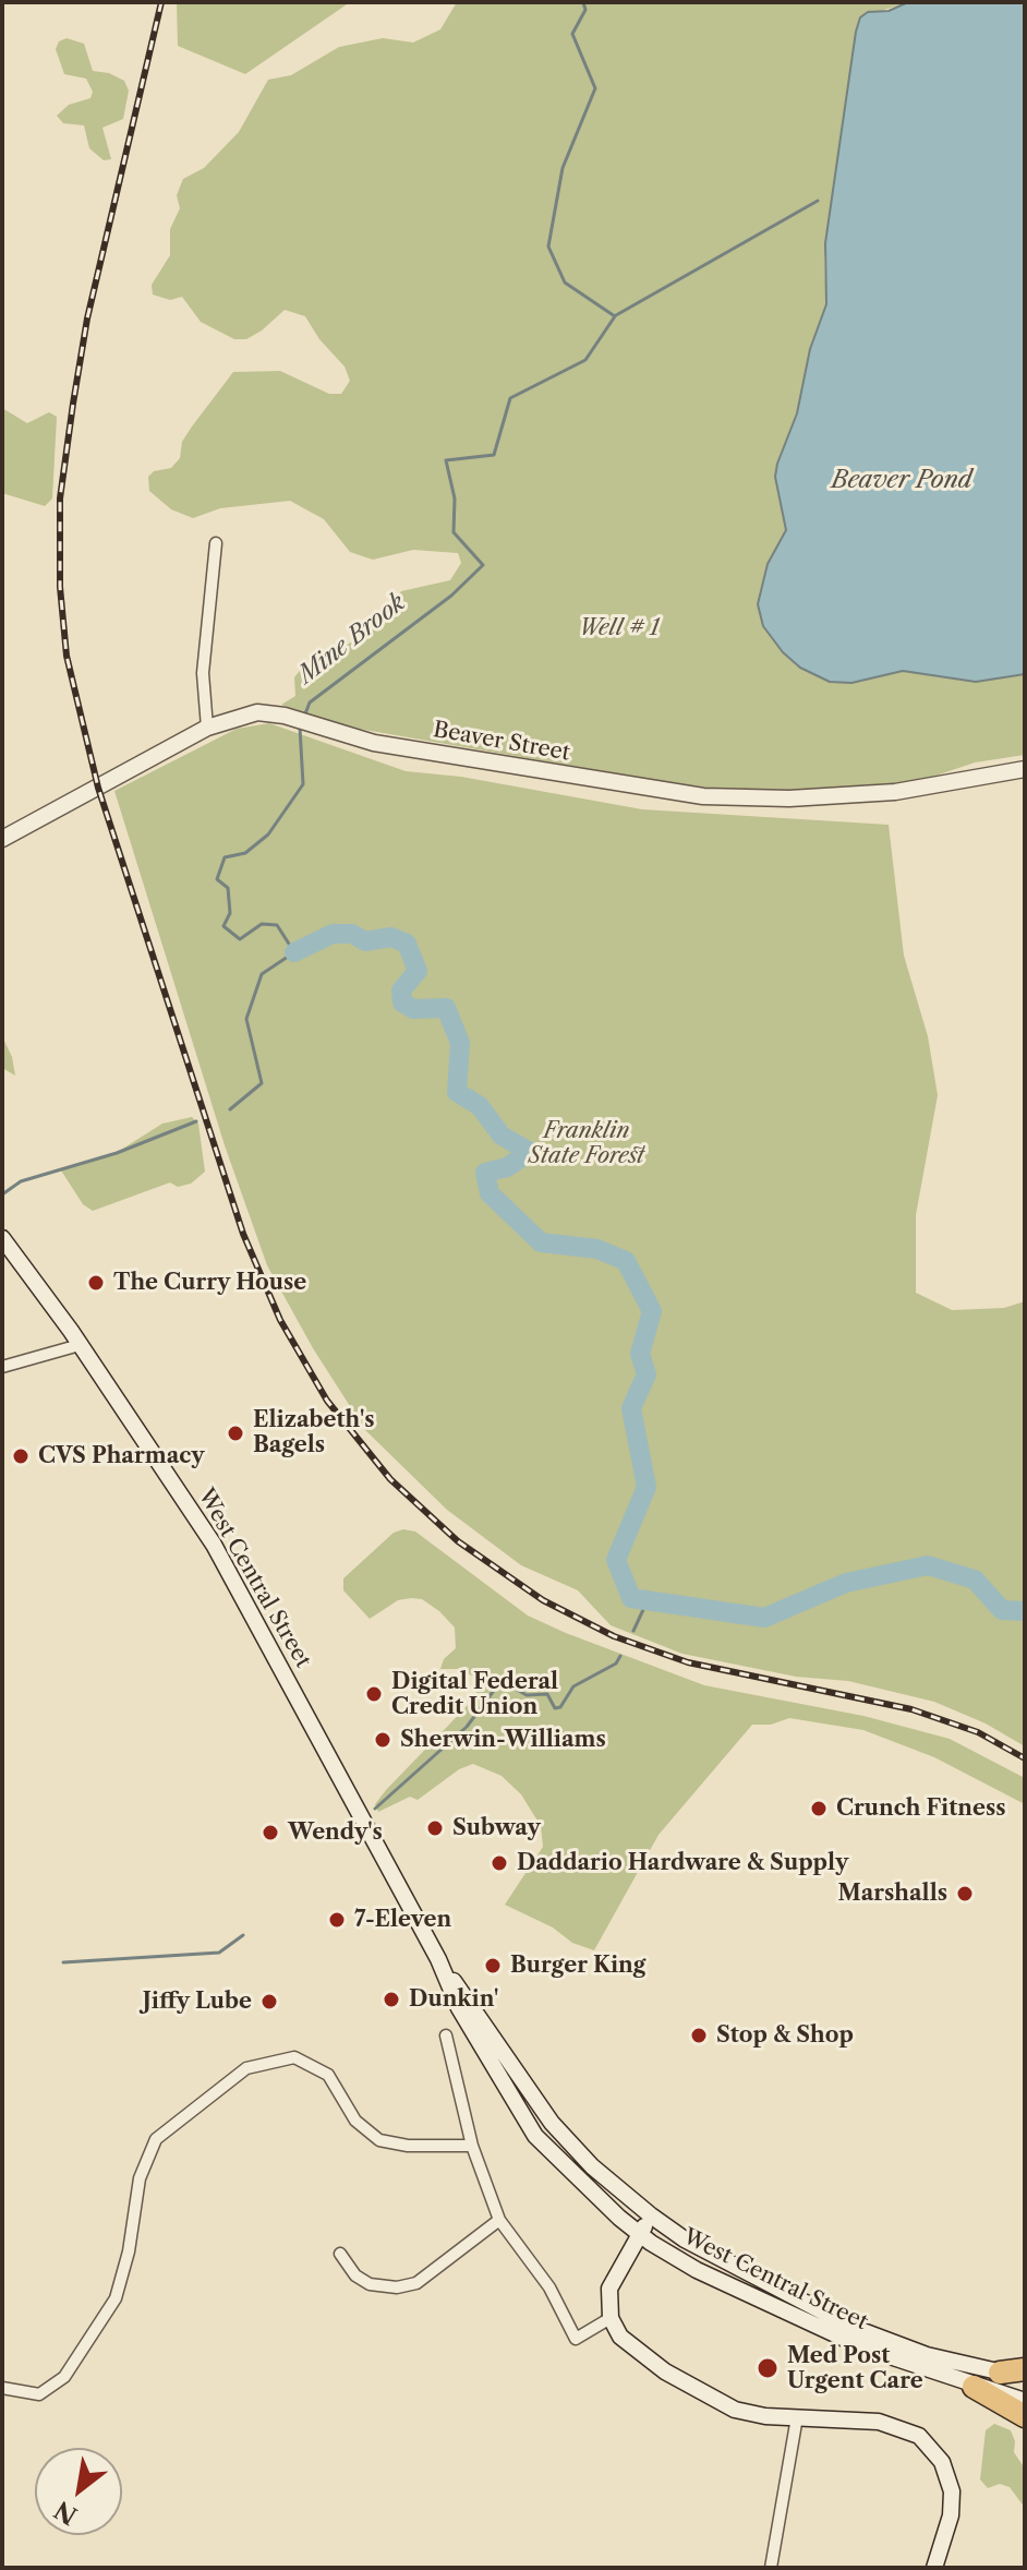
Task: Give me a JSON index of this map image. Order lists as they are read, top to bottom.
{
  "streets": {
    "main road": ["Beaver Street", "West Central Street"]
  },
  "water": ["Beaver Pond", "Mine Brook"],
  "parks": ["Well # 1", "Franklin State Forest"],
  "places": [
    "The Curry House",
    "Elizabeth's Bagels",
    "CVS Pharmacy",
    "Digital Federal Credit Union",
    "Sherwin-Williams",
    "Crunch Fitness",
    "Subway",
    "Wendy's",
    "Daddario Hardware & Supply",
    "Marshalls",
    "7-Eleven",
    "Burger King",
    "Dunkin'",
    "Jiffy Lube",
    "Stop & Shop",
    "Med Post Urgent Care"
  ],
  "north": "bottom left"
}
